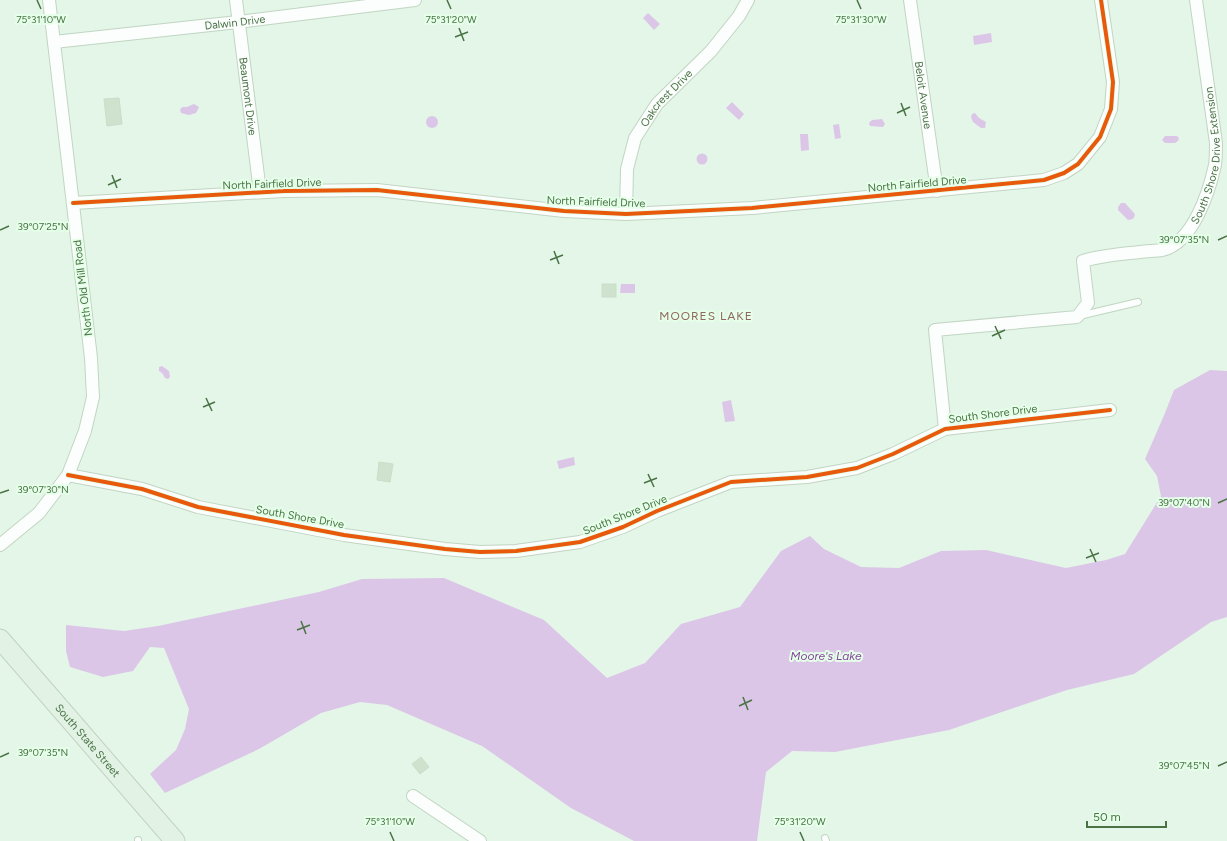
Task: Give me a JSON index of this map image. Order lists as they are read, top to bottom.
{
  "streets": {
    "main road": ["South State Street"],
    "street": [
      "Dalwin Drive",
      "Beaumont Drive",
      "Beloit Avenue",
      "Oakcrest Drive",
      "South Shore Drive Extension",
      "North Fairfield Drive",
      "North Old Mill Road",
      "South Shore Drive"
    ]
  },
  "crossings": [
    ["Dalwin Drive", "Beaumont Drive"],
    ["Dalwin Drive", "North Old Mill Road"],
    ["Beaumont Drive", "North Fairfield Drive"],
    ["Beloit Avenue", "North Fairfield Drive"],
    ["Oakcrest Drive", "North Fairfield Drive"],
    ["North Fairfield Drive", "North Old Mill Road"],
    ["North Old Mill Road", "South Shore Drive"]
  ],
  "districts": ["MOORES LAKE"],
  "water": ["Moore's Lake"],
  "scale_bar": "50 m",
  "coordinates": [
    "75°31'10\"W",
    "75°31'20\"W",
    "75°31'30\"W",
    "39°07'25\"N",
    "39°07'35\"N",
    "39°07'30\"N",
    "39°07'40\"N",
    "39°07'45\"N"
  ]
}
